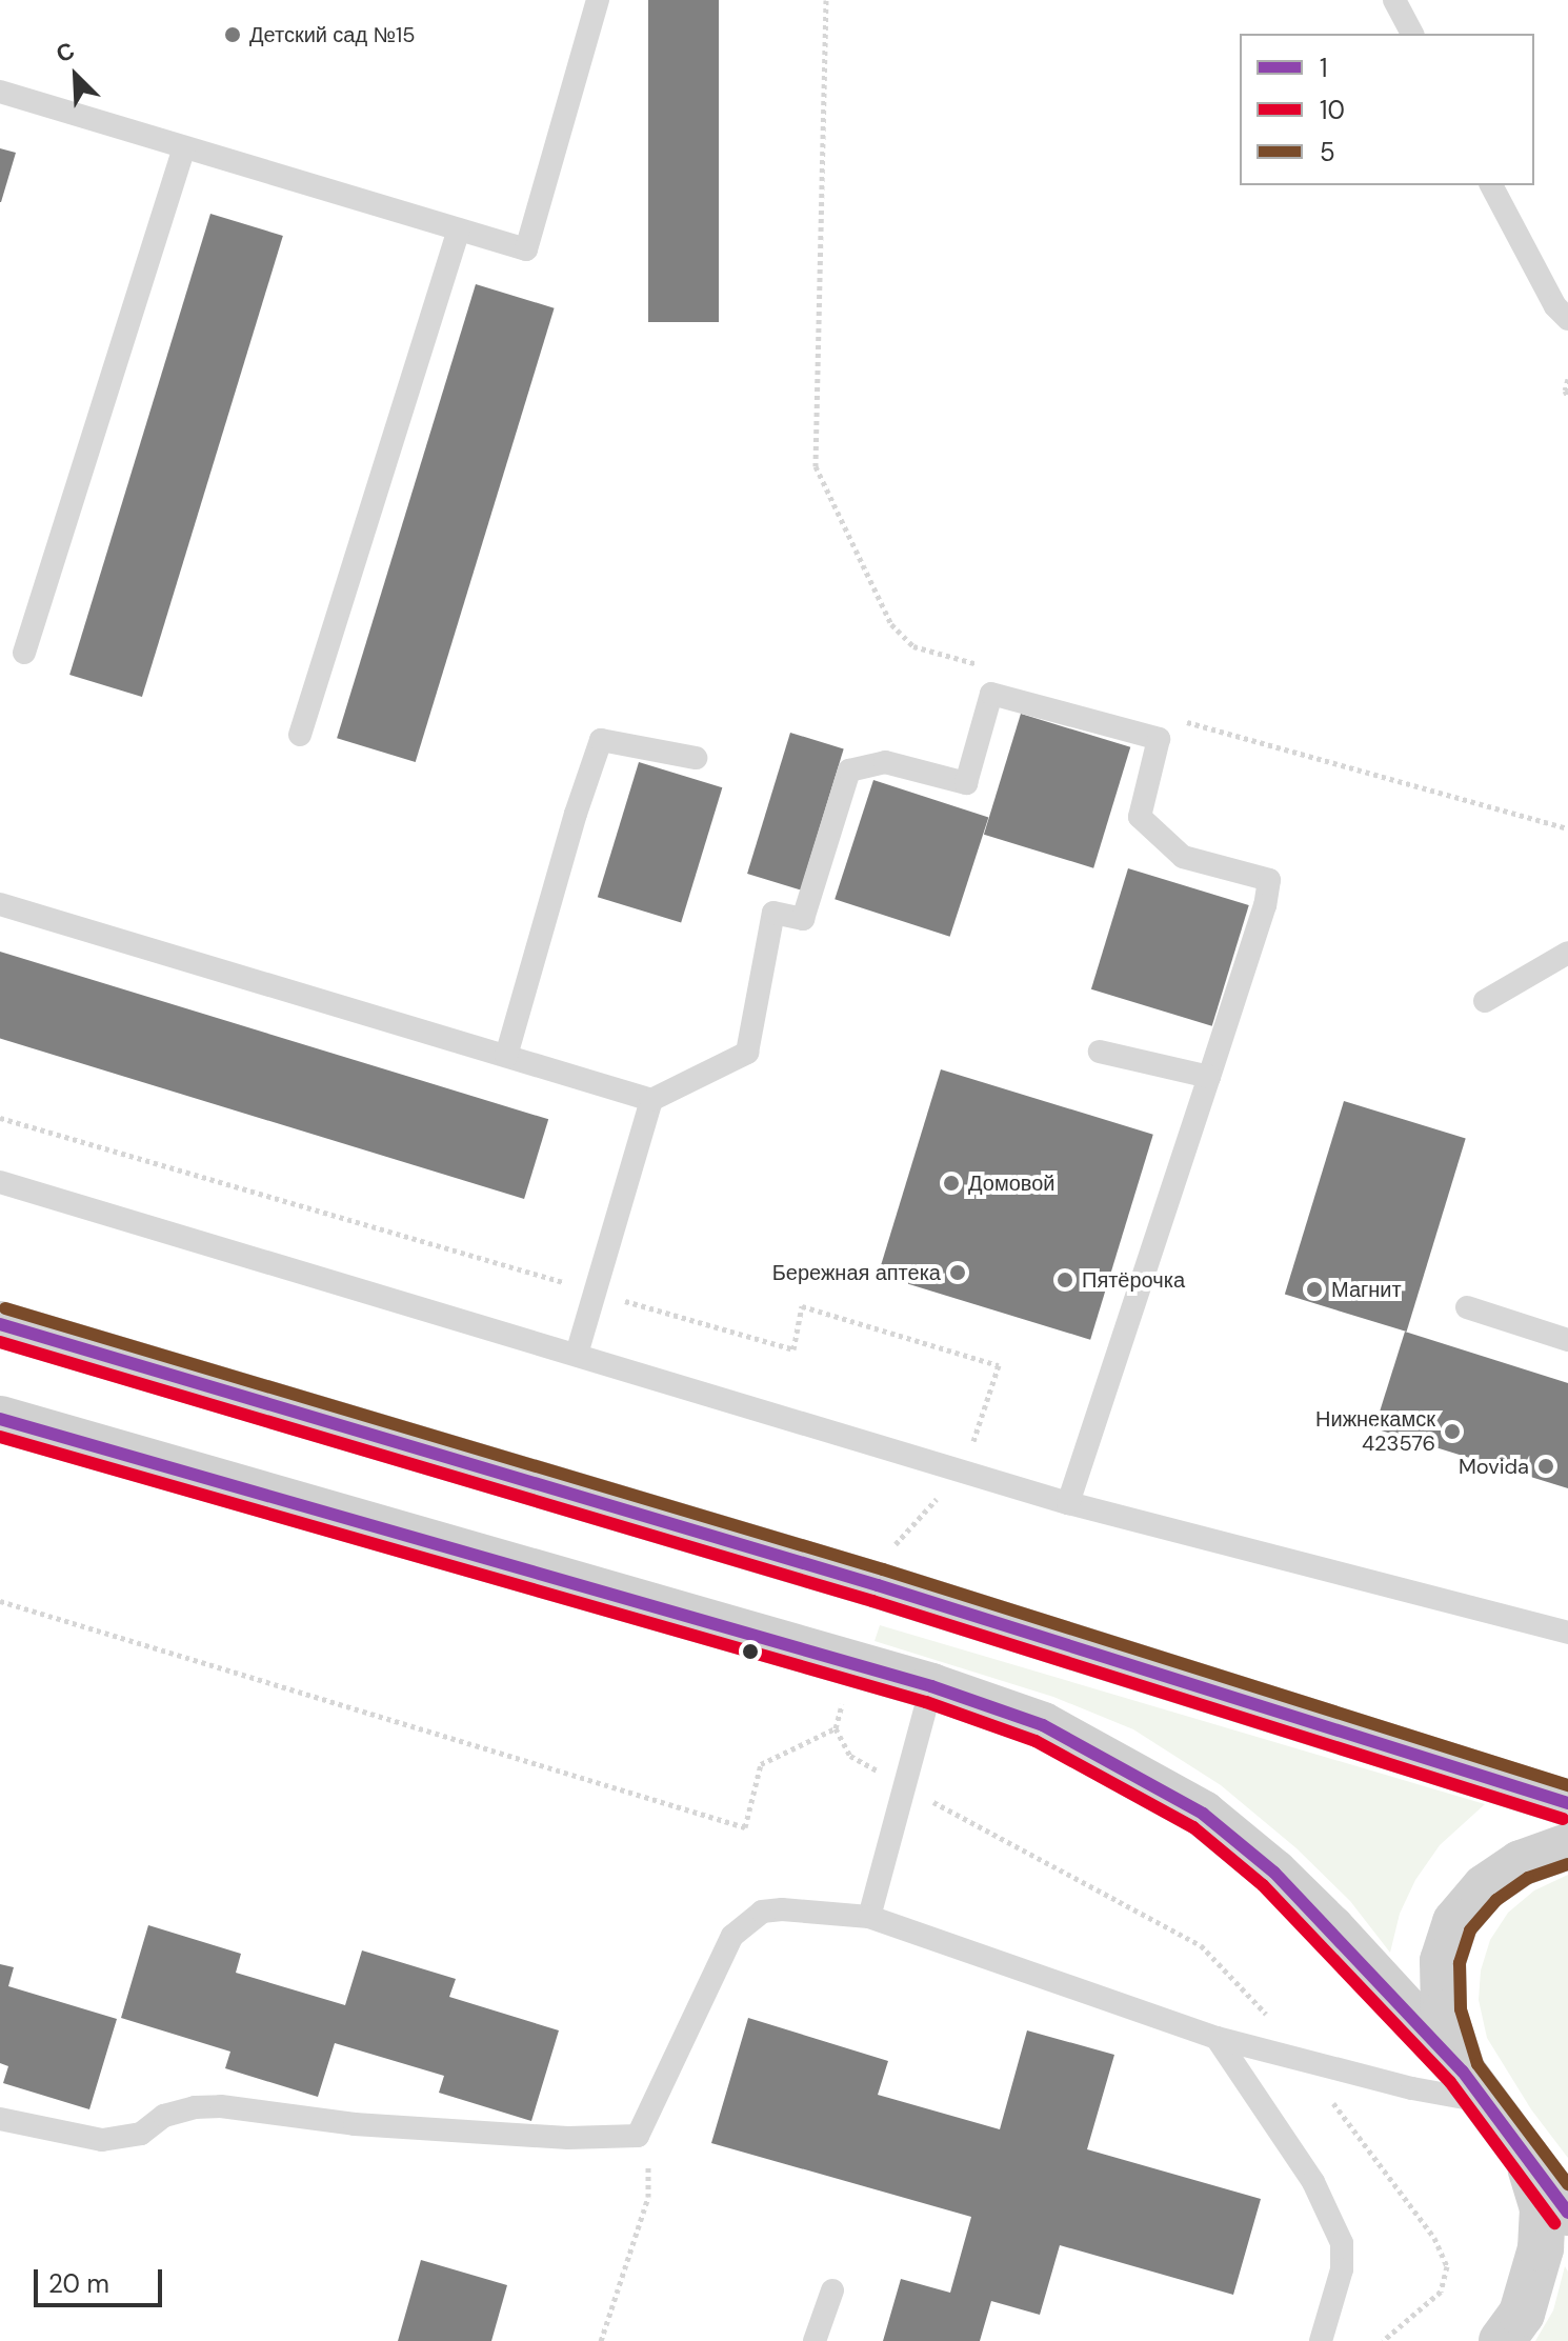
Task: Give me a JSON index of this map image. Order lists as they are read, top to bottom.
{
  "places": [
    "Детский сад №15",
    "Домовой",
    "Бережная аптека",
    "Пятёрочка",
    "Магнит",
    "Нижнекамск 423576",
    "Movida"
  ],
  "lines": ["transit line 5", "transit line 1", "transit line 10"],
  "legend": ["1", "10", "5"],
  "scale_bar": "20 m",
  "north": "top left"
}
